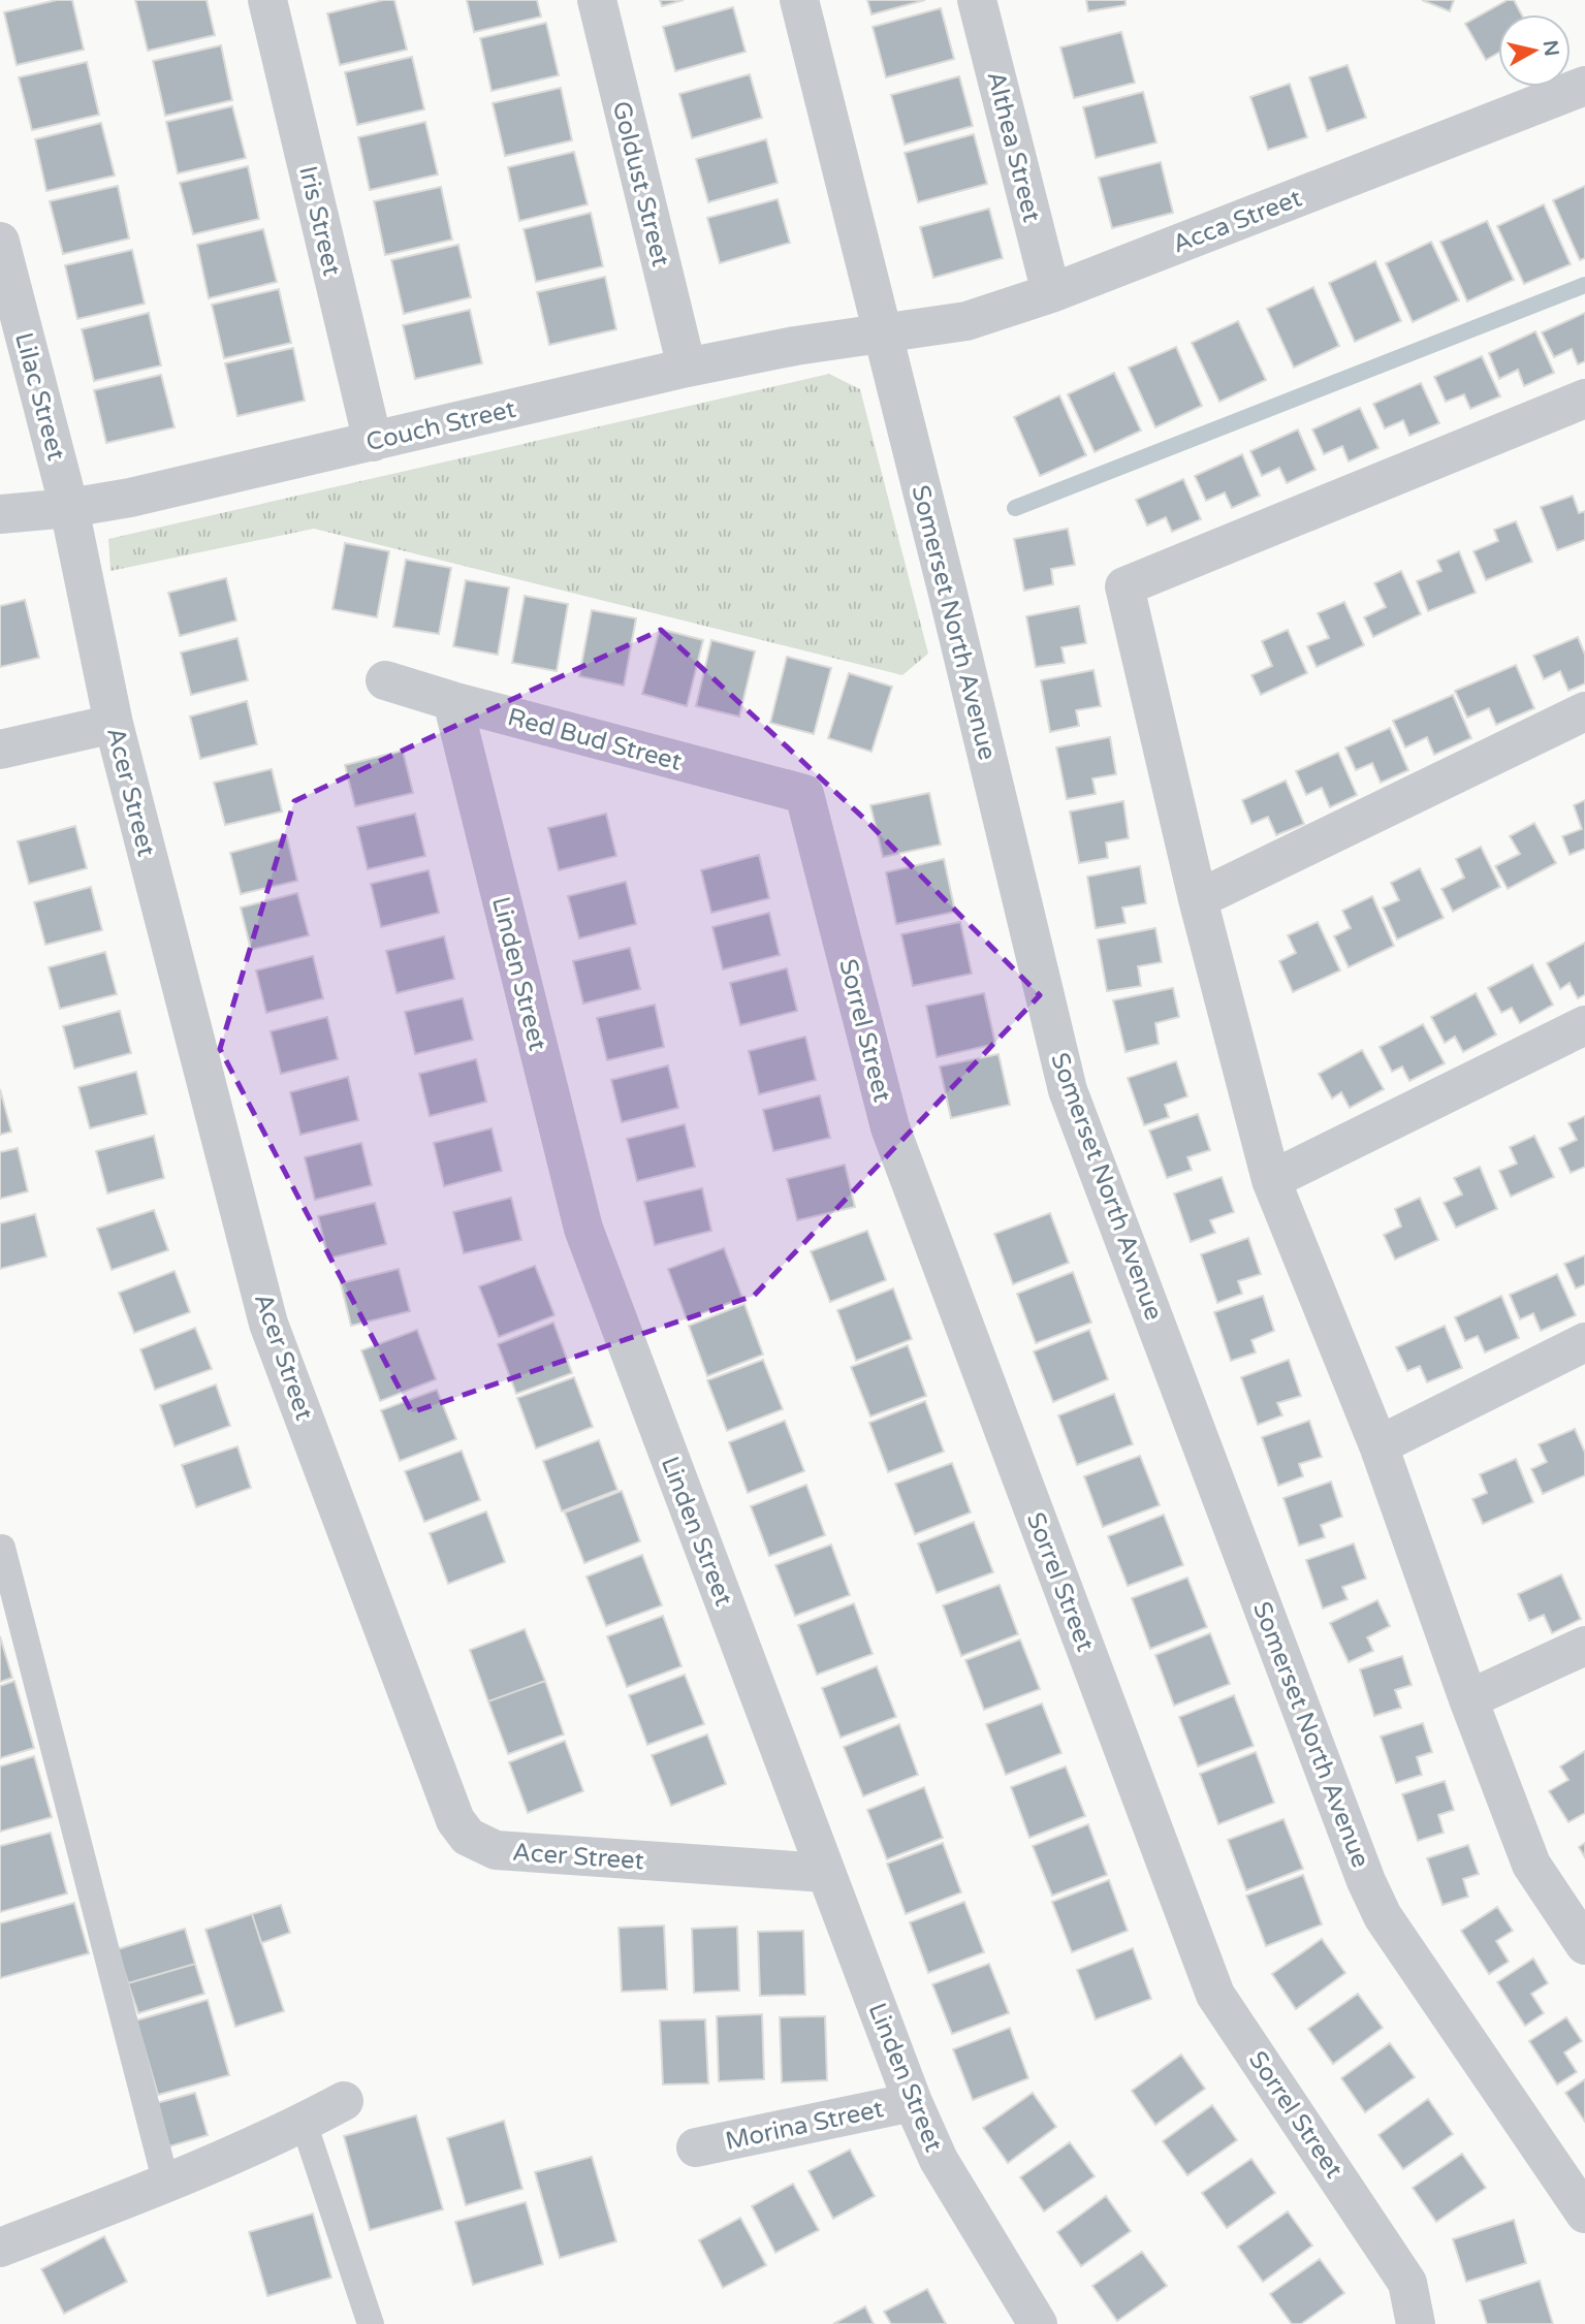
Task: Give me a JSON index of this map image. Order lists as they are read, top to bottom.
{
  "streets": {
    "street": [
      "Althea Street",
      "Goldust Street",
      "Iris Street",
      "Acca Street",
      "Lilac Street",
      "Couch Street",
      "Somerset North Avenue",
      "Red Bud Street",
      "Acer Street",
      "Linden Street",
      "Sorrel Street",
      "Morina Street"
    ]
  },
  "crossings": [
    ["Althea Street", "Acca Street"],
    ["Goldust Street", "Couch Street"],
    ["Iris Street", "Couch Street"],
    ["Acca Street", "Couch Street"],
    ["Acca Street", "Somerset North Avenue"],
    ["Lilac Street", "Couch Street"],
    ["Lilac Street", "Acer Street"],
    ["Couch Street", "Somerset North Avenue"],
    ["Couch Street", "Acer Street"],
    ["Red Bud Street", "Linden Street"],
    ["Red Bud Street", "Sorrel Street"],
    ["Acer Street", "Linden Street"],
    ["Linden Street", "Morina Street"]
  ],
  "north": "right"
}
